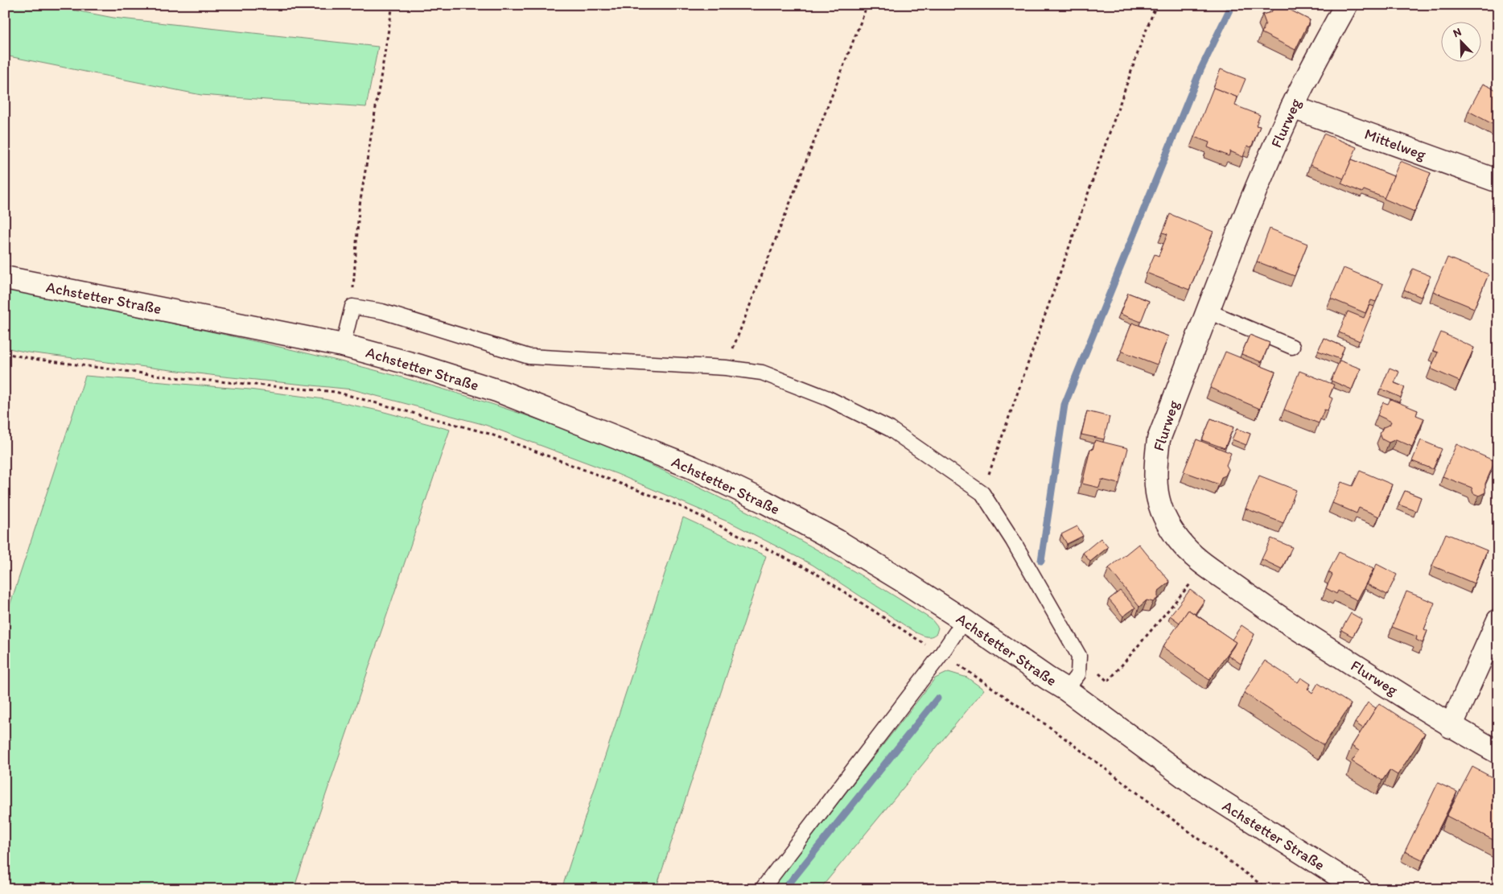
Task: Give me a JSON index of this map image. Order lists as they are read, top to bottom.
{
  "streets": {
    "main road": ["Flurweg", "Mittelweg", "Achstetter Straße"]
  },
  "crossings": [
    ["Flurweg", "Mittelweg"]
  ],
  "north": "top left"
}
